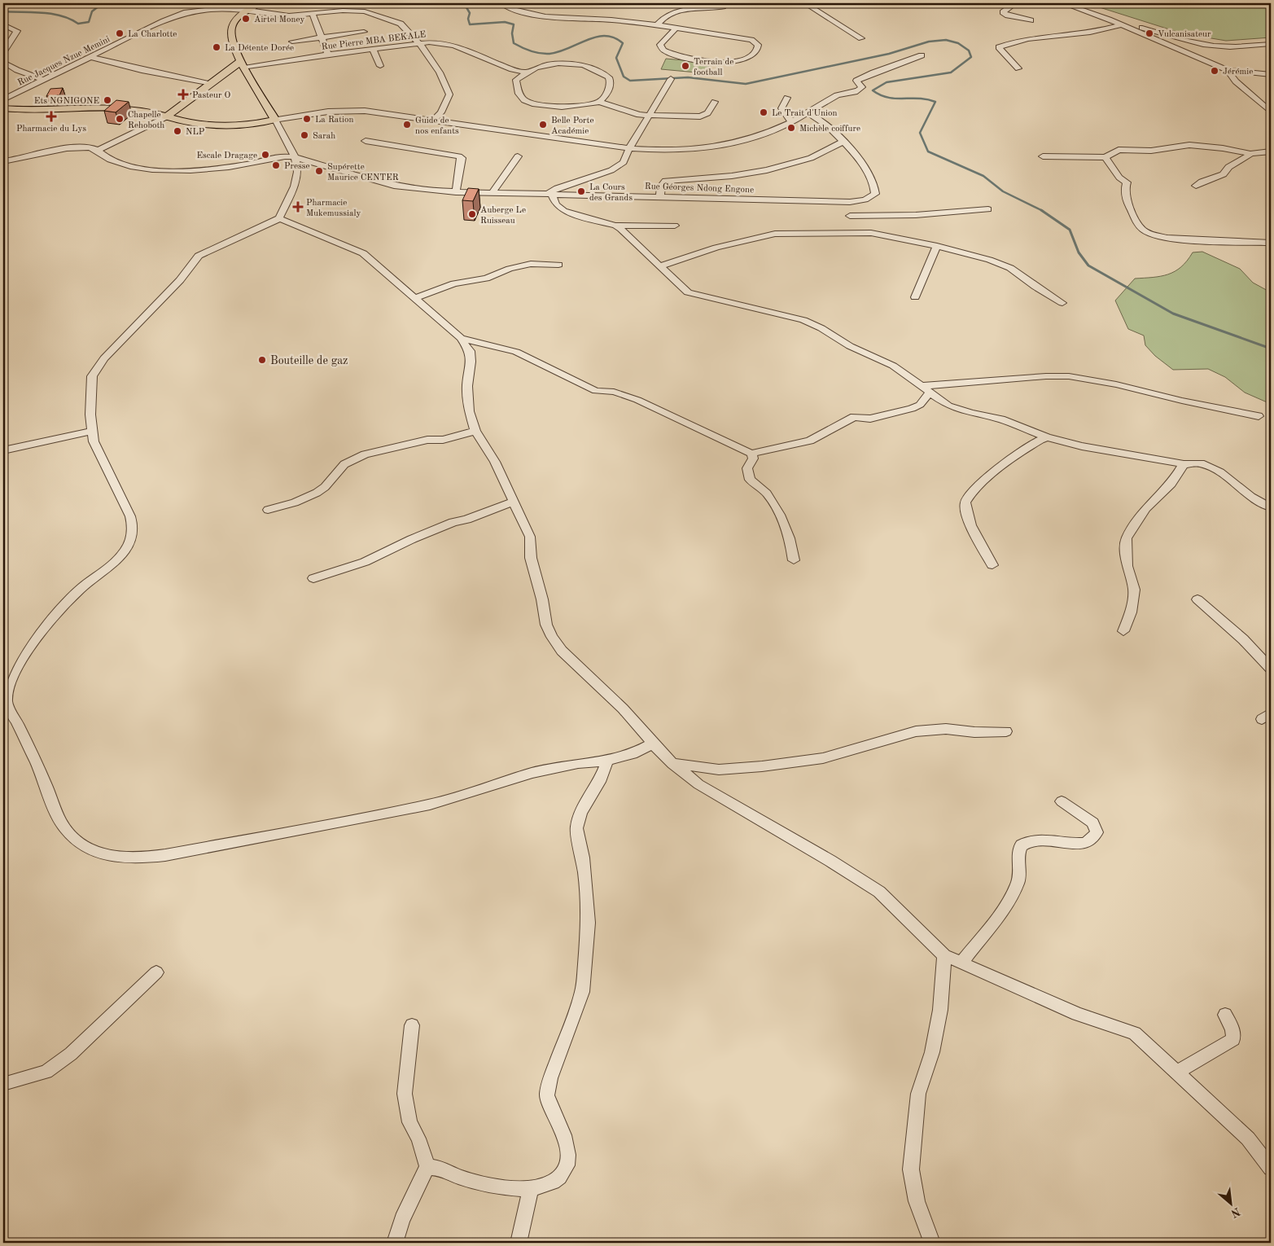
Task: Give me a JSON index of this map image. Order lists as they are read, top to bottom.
{
  "streets": {
    "street": ["Rue Pierre MBA BEKALE", "Rue Jacques Nzue Memini", "Rue Géorges Ndong Engone"]
  },
  "crossings": [
    ["Rue Pierre MBA BEKALE", "Rue Jacques Nzue Memini"]
  ],
  "places": {
    "other": [
      "Airtel Money",
      "La Charlotte",
      "Vulcanisateur",
      "La Détente Dorée",
      "Terrain de football",
      "Jérémie",
      "Ets NGNIGONE",
      "Le Trait d'Union",
      "Chapelle Rehoboth",
      "La Ration",
      "Guide de nos enfants",
      "Belle Porte Académie",
      "Michèle coiffure",
      "NLP",
      "Sarah",
      "Escale Dragage",
      "Presse",
      "Supérette Maurice CENTER",
      "La Cours des Grands",
      "Auberge Le Ruisseau",
      "Bouteille de gaz"
    ],
    "health": ["Pasteur O", "Pharmacie du Lys", "Pharmacie Mukemussialy"]
  },
  "north": "bottom right"
}
